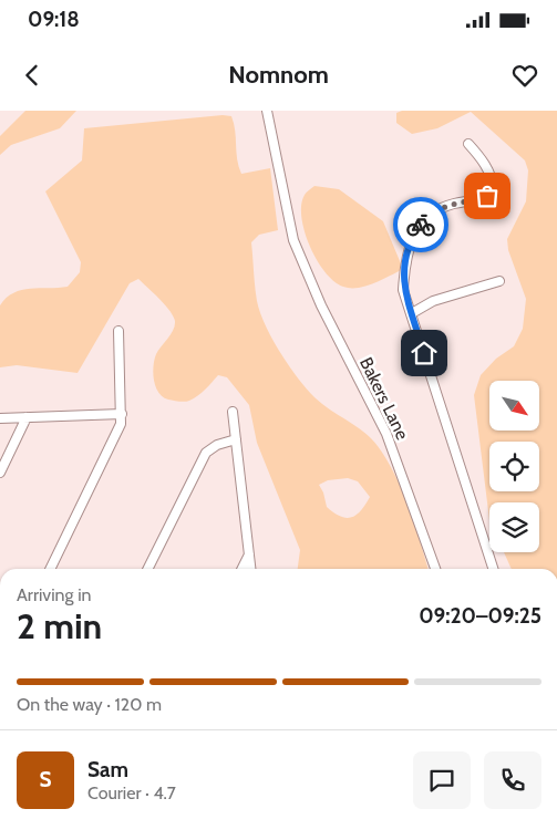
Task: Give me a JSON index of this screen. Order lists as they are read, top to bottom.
{
  "streets": {
    "street": ["Bakers Lane"]
  },
  "north": "bottom right",
  "page": {
    "status": "09:18",
    "header": "Nomnom",
    "heading": ["2 min", "Arriving in", "09:20–09:25"],
    "panel": ["Sam", "Courier · 4.7"],
    "bar": "On the way · 120 m",
    "round": "S"
  }
}
